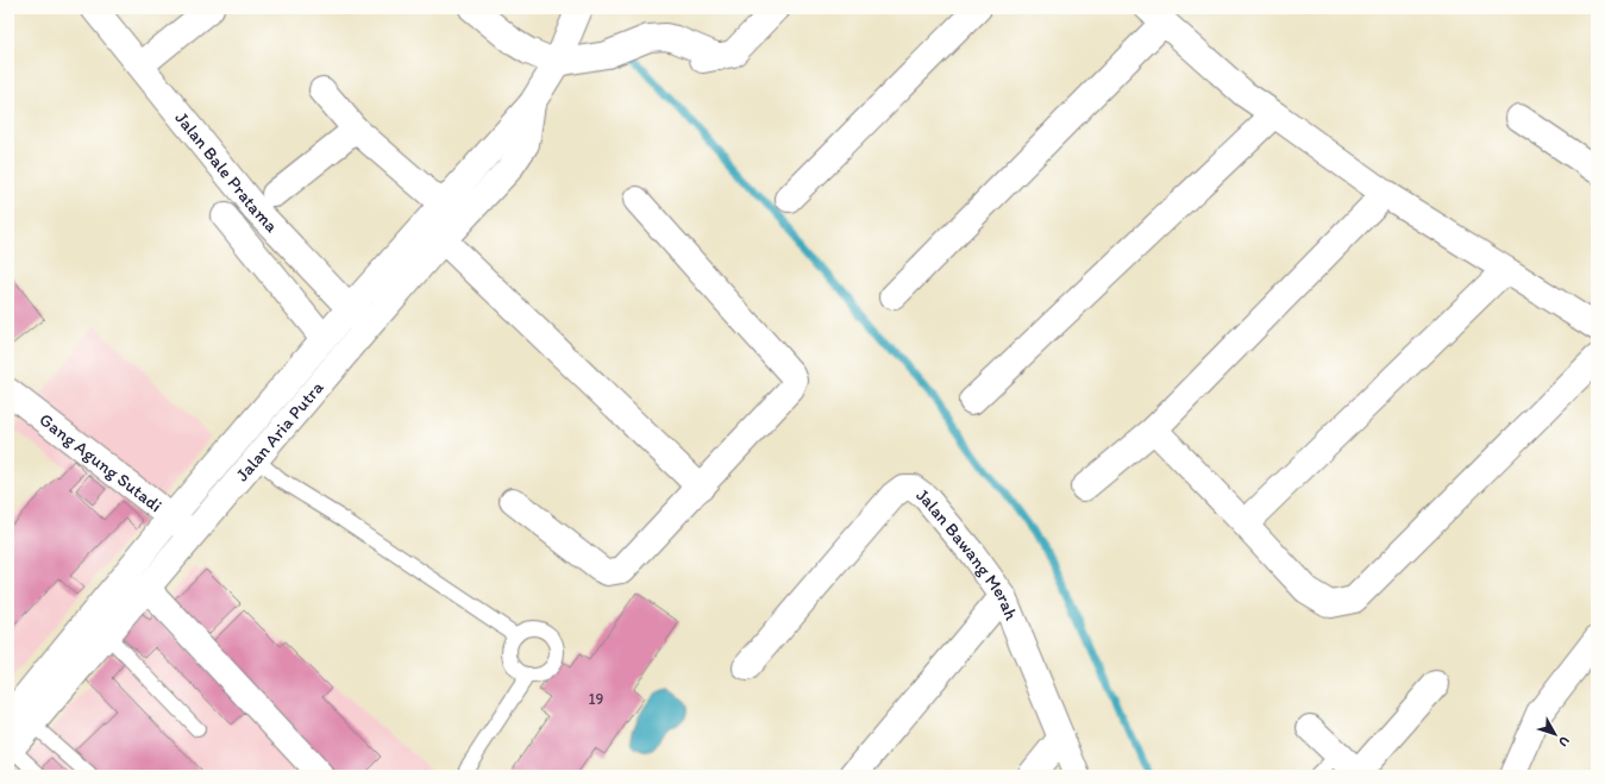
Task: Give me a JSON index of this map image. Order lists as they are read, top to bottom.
{
  "streets": {
    "street": [
      "Jalan Bale Pratama",
      "Jalan Aria Putra",
      "Gang Agung Sutadi",
      "Jalan Bawang Merah"
    ]
  },
  "crossings": [
    ["Jalan Bale Pratama", "Jalan Aria Putra"],
    ["Jalan Aria Putra", "Gang Agung Sutadi"]
  ],
  "house_numbers": ["19"],
  "north": "bottom right"
}
